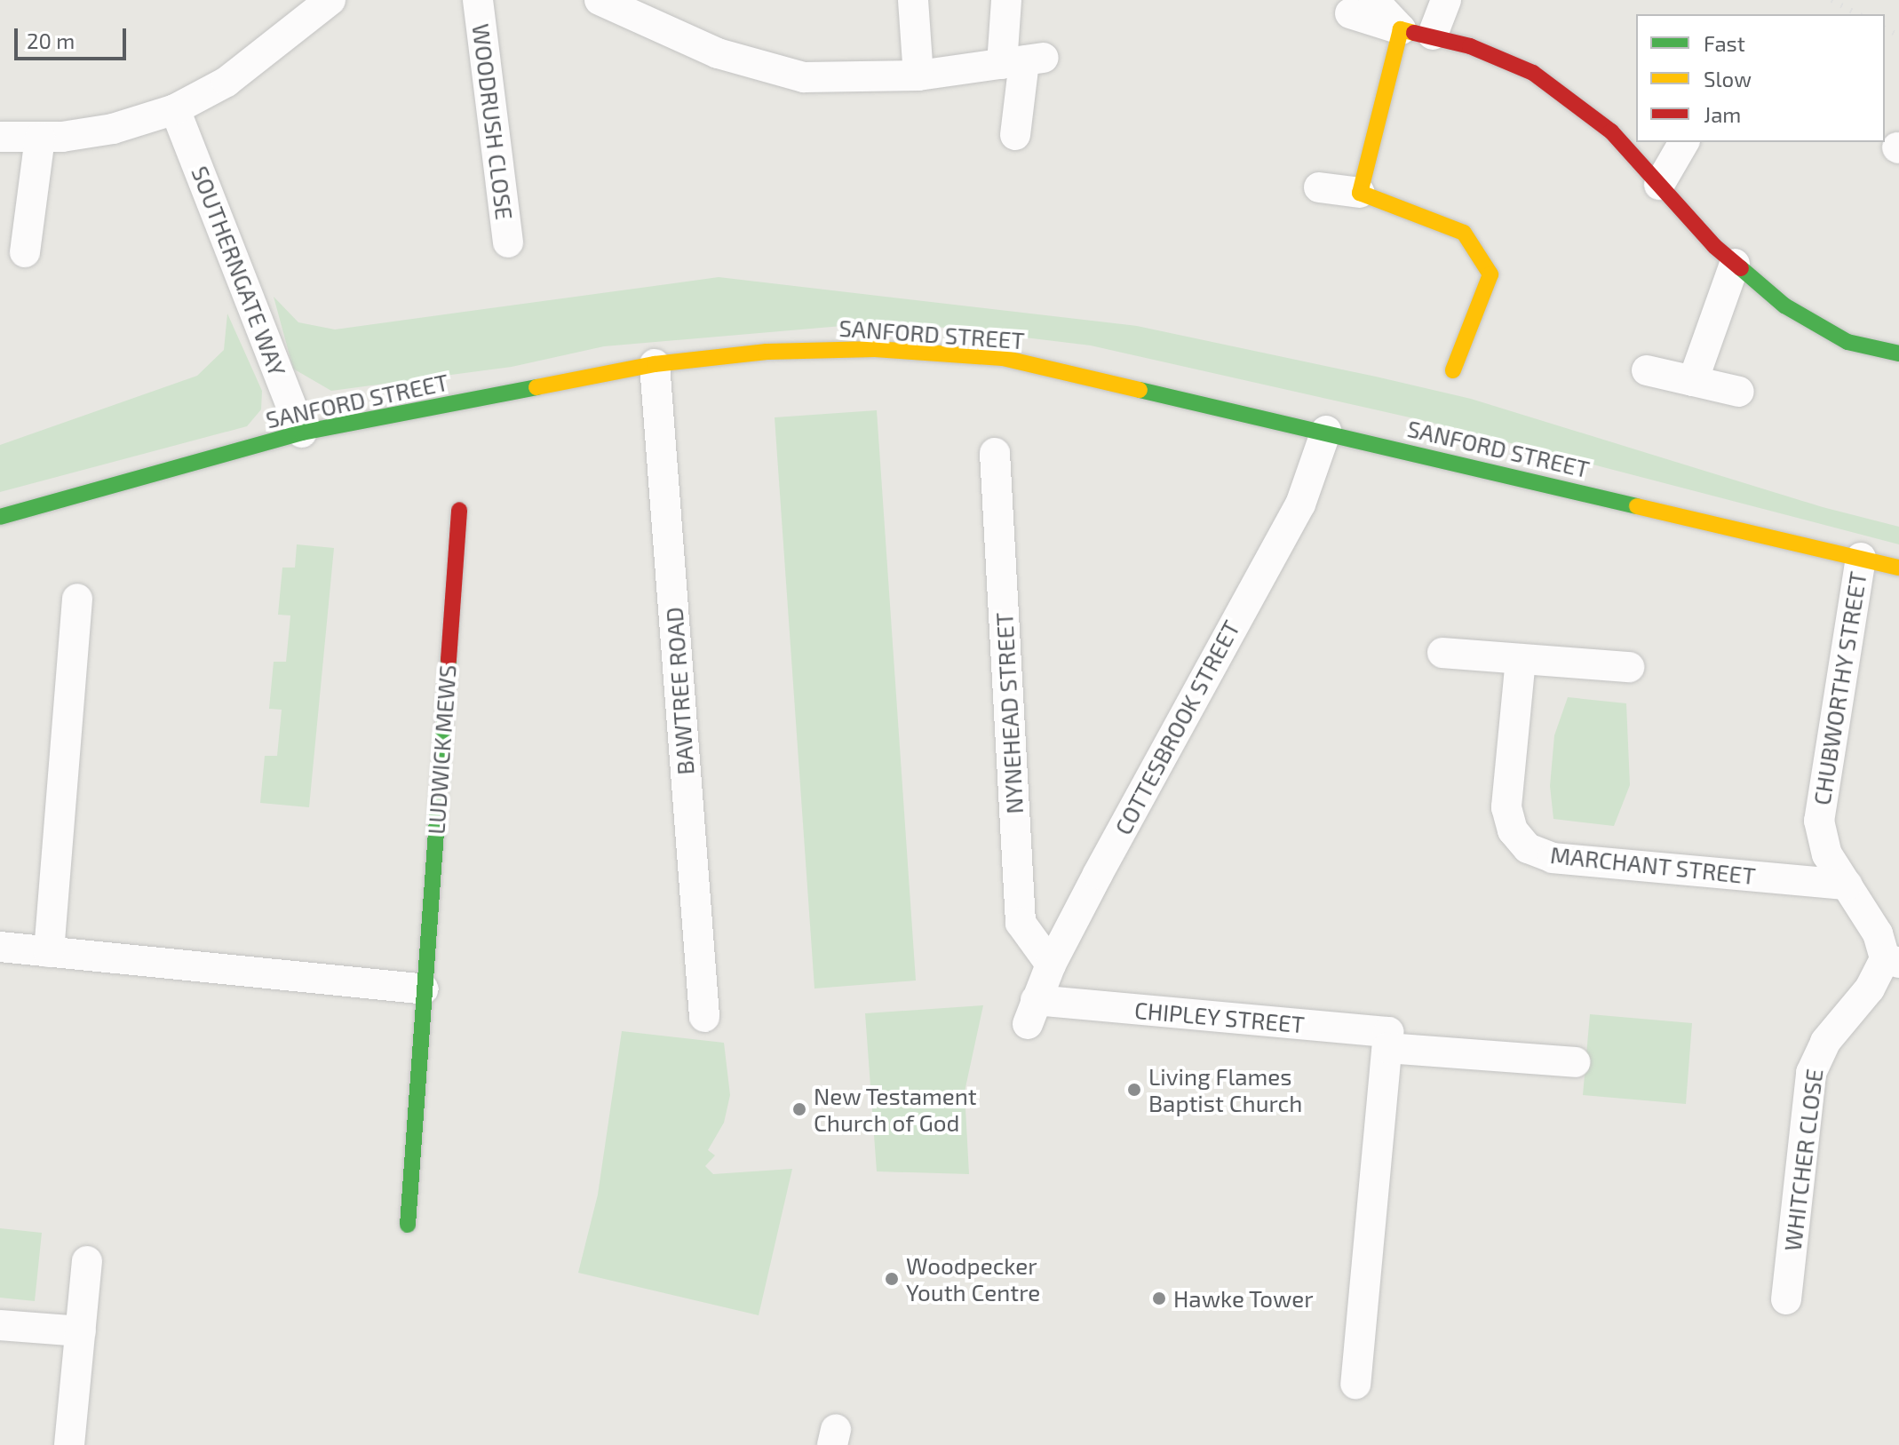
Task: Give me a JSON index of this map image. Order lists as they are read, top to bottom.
{
  "streets": {
    "main road": ["SANFORD STREET", "LUDWICK MEWS"],
    "street": [
      "WOODRUSH CLOSE",
      "SOUTHERNGATE WAY",
      "CHUBWORTHY STREET",
      "BAWTREE ROAD",
      "NYNEHEAD STREET",
      "COTTESBROOK STREET",
      "MARCHANT STREET",
      "CHIPLEY STREET",
      "WHITCHER CLOSE"
    ]
  },
  "crossings": [
    ["SOUTHERNGATE WAY", "SANFORD STREET"],
    ["SANFORD STREET", "CHUBWORTHY STREET"],
    ["SANFORD STREET", "BAWTREE ROAD"],
    ["SANFORD STREET", "COTTESBROOK STREET"],
    ["CHUBWORTHY STREET", "MARCHANT STREET"],
    ["CHUBWORTHY STREET", "WHITCHER CLOSE"],
    ["NYNEHEAD STREET", "COTTESBROOK STREET"],
    ["COTTESBROOK STREET", "CHIPLEY STREET"]
  ],
  "places": [
    "Living Flames Baptist Church",
    "New Testament Church of God",
    "Woodpecker Youth Centre",
    "Hawke Tower"
  ],
  "legend": ["Fast", "Slow", "Jam"],
  "scale_bar": "20 m"
}
